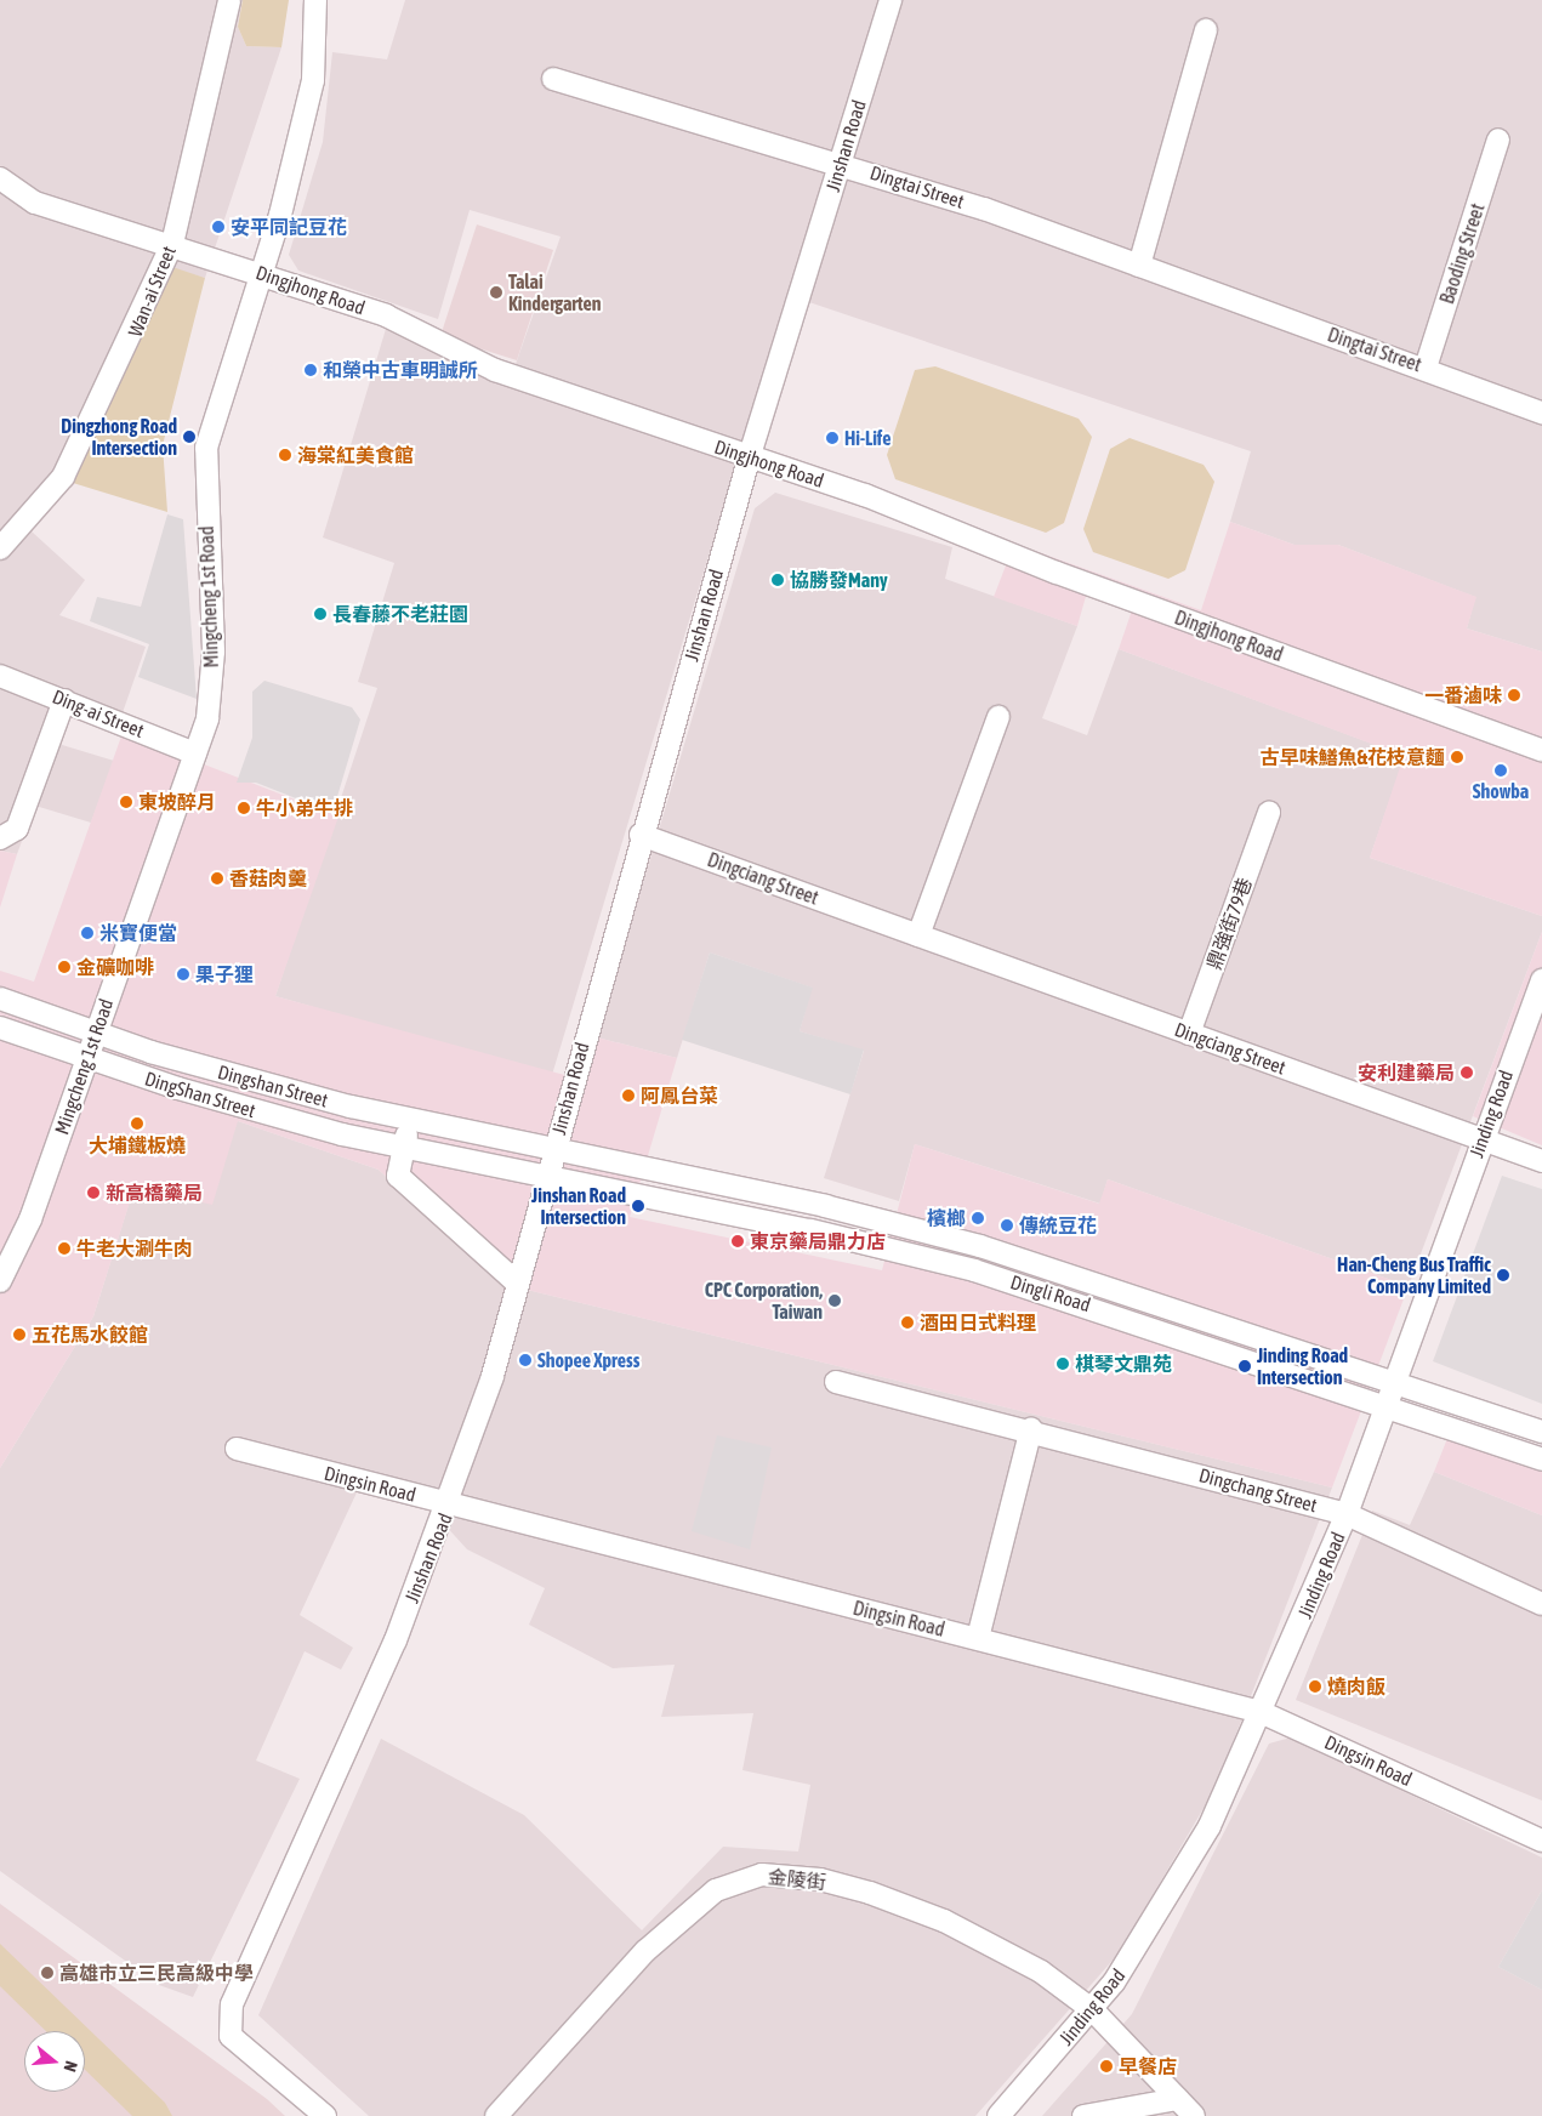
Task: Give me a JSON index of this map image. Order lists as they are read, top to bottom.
{
  "streets": {
    "street": [
      "Jinshan Road",
      "Dingtai Street",
      "Baoding Street",
      "Dingjhong Road",
      "Wan-ai Street",
      "Mingcheng 1st Road",
      "Ding-ai Street",
      "Dingciang Street",
      "鼎強街79巷",
      "Dingshan Street",
      "DingShan Street",
      "Jinding Road",
      "Dingli Road",
      "Dingsin Road",
      "Dingchang Street",
      "金陵街"
    ]
  },
  "crossings": [
    ["Jinshan Road", "Dingtai Street"],
    ["Jinshan Road", "Dingjhong Road"],
    ["Jinshan Road", "Dingciang Street"],
    ["Jinshan Road", "Dingshan Street"],
    ["Jinshan Road", "DingShan Street"],
    ["Jinshan Road", "Dingli Road"],
    ["Jinshan Road", "Dingsin Road"],
    ["Dingtai Street", "Baoding Street"],
    ["Dingjhong Road", "Wan-ai Street"],
    ["Dingjhong Road", "Mingcheng 1st Road"],
    ["Mingcheng 1st Road", "Ding-ai Street"],
    ["Mingcheng 1st Road", "Dingshan Street"],
    ["Mingcheng 1st Road", "DingShan Street"],
    ["Dingciang Street", "鼎強街79巷"],
    ["Dingciang Street", "Jinding Road"],
    ["Dingshan Street", "Dingli Road"],
    ["DingShan Street", "Dingli Road"],
    ["Jinding Road", "Dingli Road"],
    ["Jinding Road", "Dingsin Road"],
    ["Jinding Road", "Dingchang Street"],
    ["Jinding Road", "金陵街"]
  ],
  "places": [
    "安平同記豆花",
    "Talai Kindergarten",
    "和榮中古車明誠所",
    "Dingzhong Road Intersection",
    "Hi-Life",
    "海棠紅美食館",
    "協勝發Many",
    "長春藤不老莊園",
    "一番滷味",
    "古早味鱔魚&花枝意麵",
    "Showba",
    "東坡醉月",
    "牛小弟牛排",
    "香菇肉羹",
    "米寶便當",
    "金礦咖啡",
    "果子狸",
    "安利建藥局",
    "阿鳳台菜",
    "大埔鐵板燒",
    "新高橋藥局",
    "Jinshan Road Intersection",
    "檳榔",
    "傳統豆花",
    "東京藥局鼎力店",
    "牛老大涮牛肉",
    "Han-Cheng Bus Traffic Company Limited",
    "CPC Corporation, Taiwan",
    "酒田日式料理",
    "五花馬水餃館",
    "Shopee Xpress",
    "棋琴文鼎苑",
    "Jinding Road Intersection",
    "燒肉飯",
    "高雄市立三民高級中學",
    "早餐店"
  ],
  "north": "right"
}
